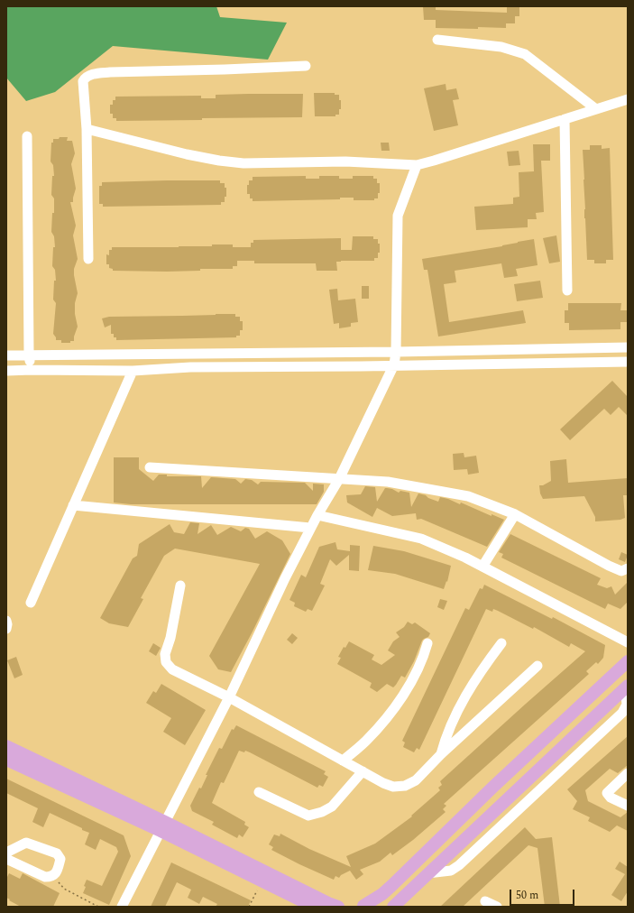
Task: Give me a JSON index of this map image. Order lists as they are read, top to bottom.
{
  "scale_bar": "50 m"
}
